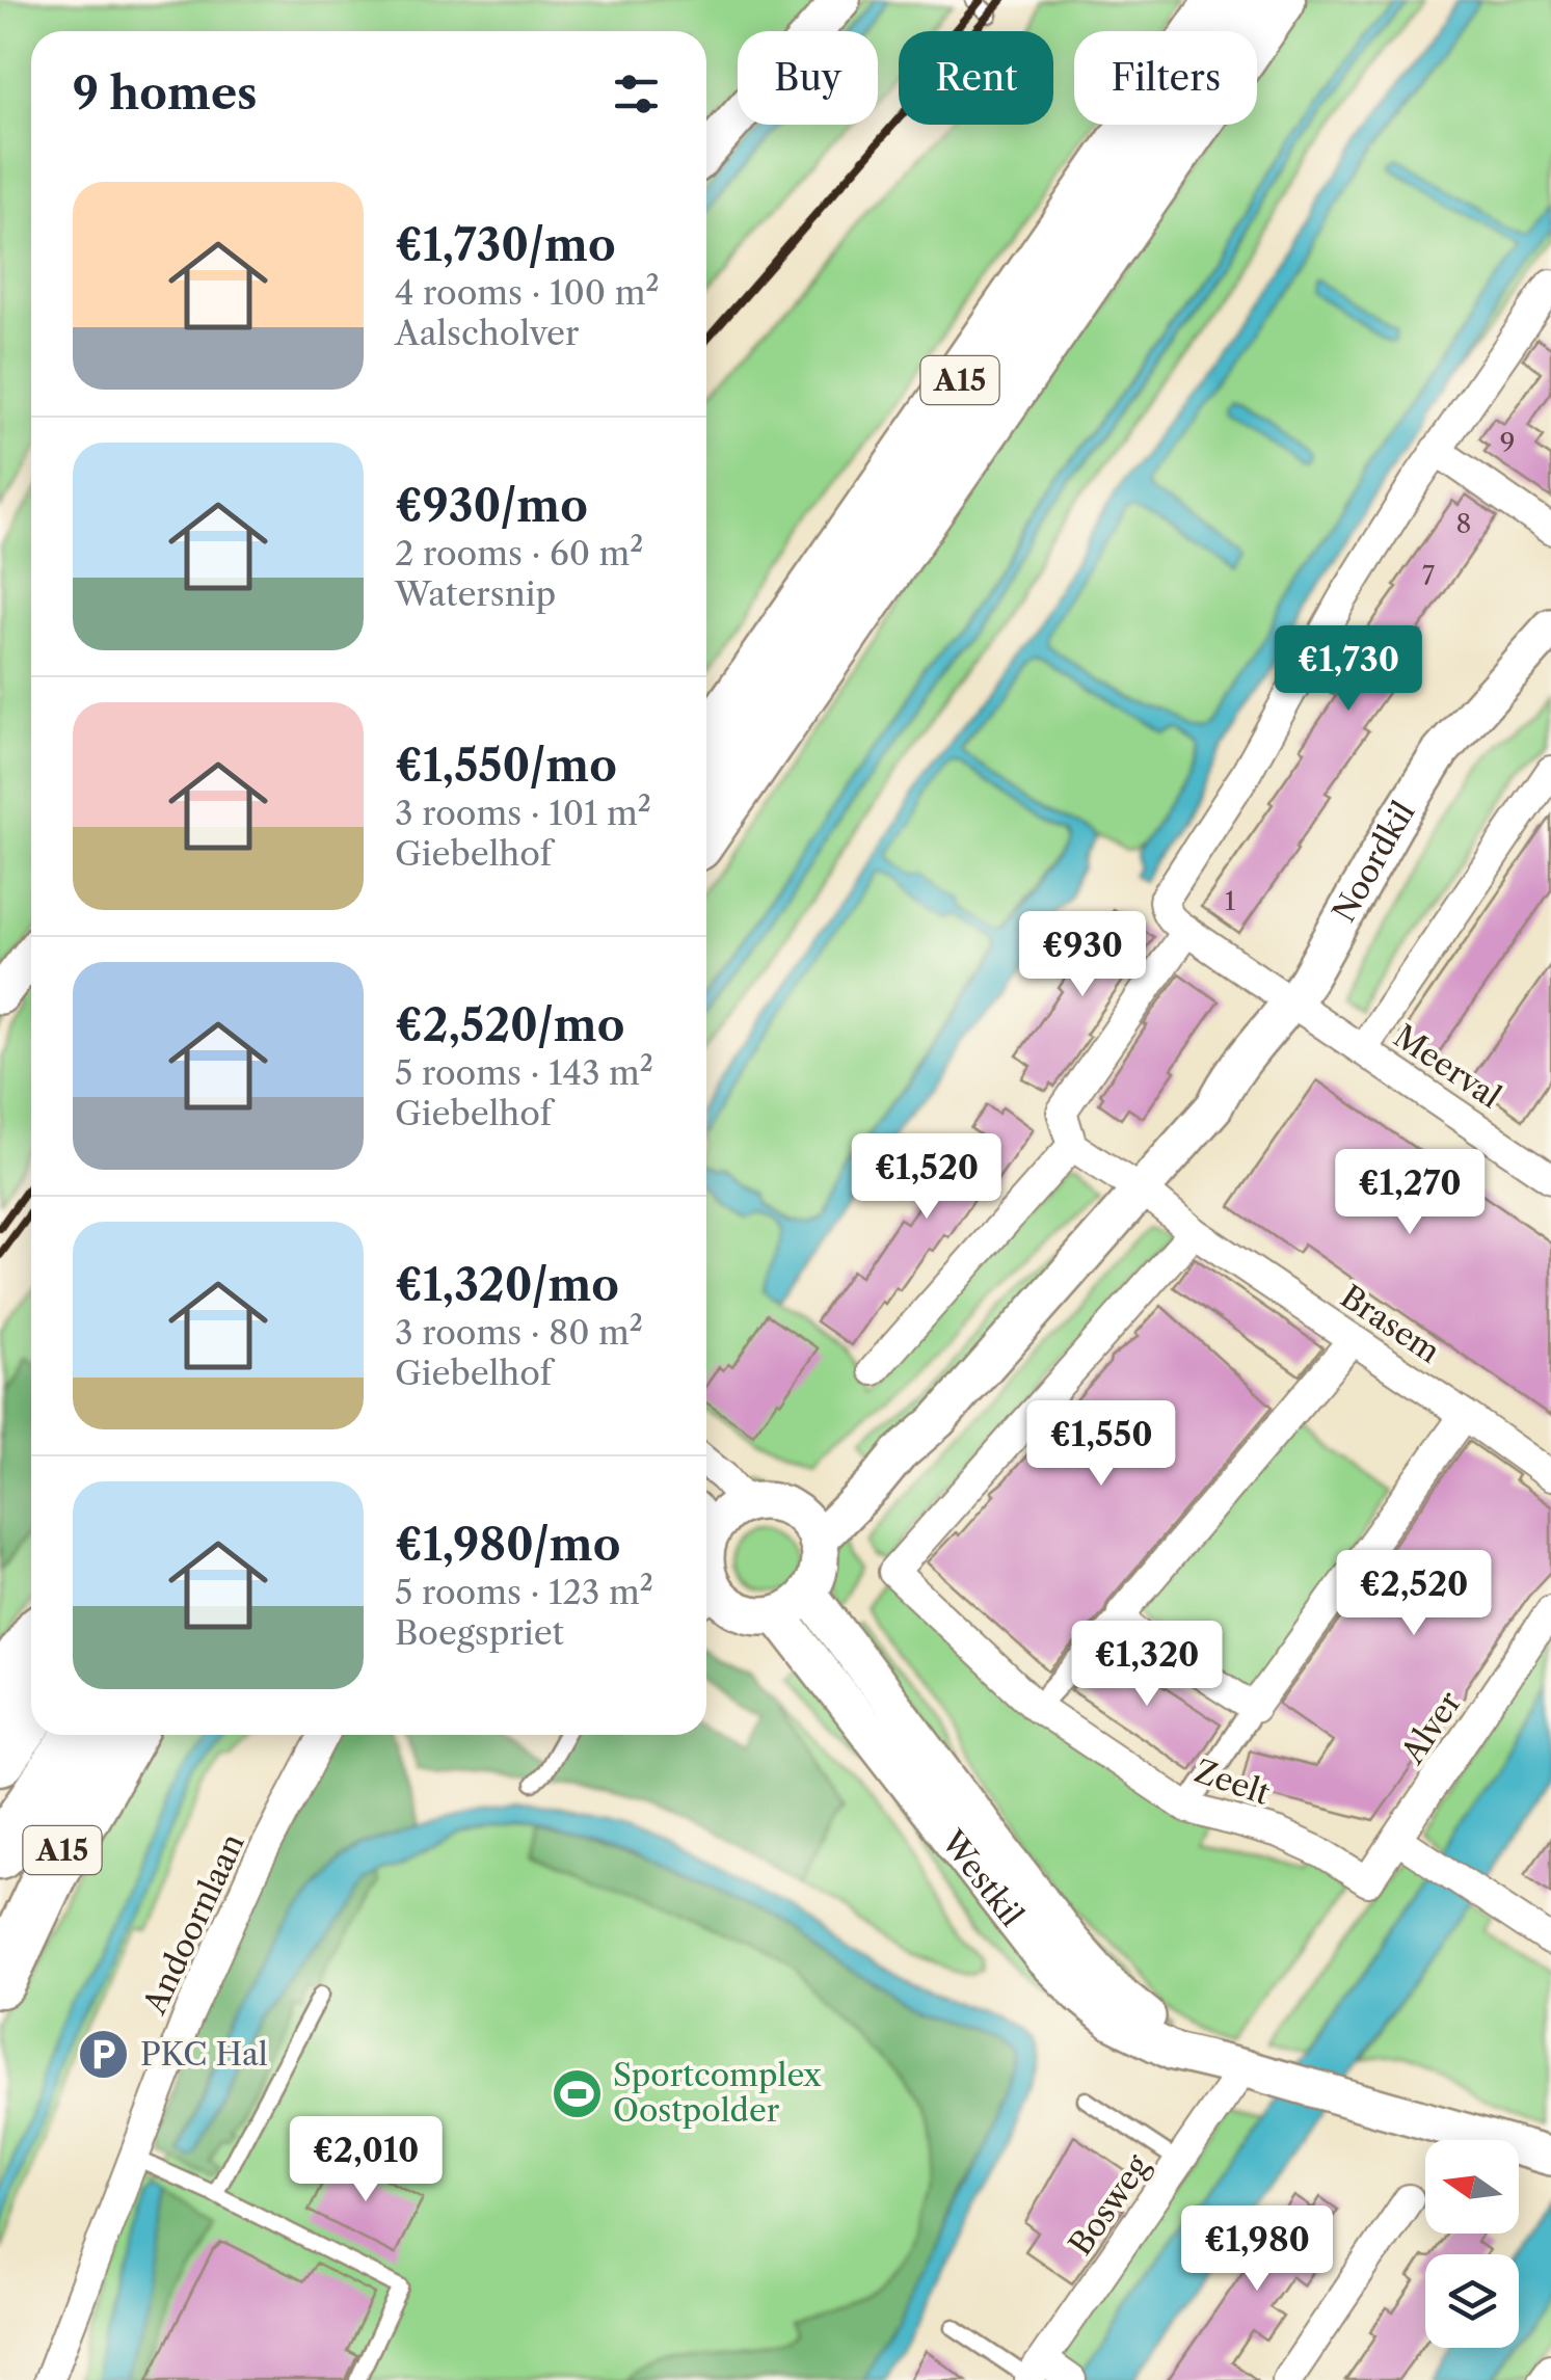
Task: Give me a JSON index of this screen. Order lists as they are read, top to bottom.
{
  "streets": {
    "highway": ["A15"],
    "street": [
      "Noordkil",
      "Meerval",
      "Brasem",
      "Alver",
      "Zeelt",
      "Westkil",
      "Andoornlaan",
      "Bosweg"
    ]
  },
  "crossings": [
    ["Noordkil", "Meerval"],
    ["Noordkil", "Brasem"],
    ["Brasem", "Zeelt"],
    ["Alver", "Zeelt"],
    ["Westkil", "Bosweg"]
  ],
  "places": {
    "parking": ["PKC Hal"],
    "sports": ["Sportcomplex Oostpolder"]
  },
  "house_numbers": [
    "9",
    "8",
    "7",
    "1"
  ],
  "north": "left",
  "page": {
    "chip": ["Buy", "Rent", "Filters"],
    "heading": "9 homes",
    "list": [
      {
        "name": "€1,730/mo",
        "note": "4 rooms · 100 m² · Aalscholver"
      },
      {
        "name": "€930/mo",
        "note": "2 rooms · 60 m² · Watersnip"
      },
      {
        "name": "€1,550/mo",
        "note": "3 rooms · 101 m² · Giebelhof"
      },
      {
        "name": "€2,520/mo",
        "note": "5 rooms · 143 m² · Giebelhof"
      },
      {
        "name": "€1,320/mo",
        "note": "3 rooms · 80 m² · Giebelhof"
      },
      {
        "name": "€1,980/mo",
        "note": "5 rooms · 123 m² · Boegspriet"
      }
    ],
    "price": [
      "€1,730",
      "€930",
      "€1,520",
      "€1,270",
      "€1,550",
      "€2,520",
      "€1,320",
      "€2,010",
      "€1,980"
    ]
  }
}
